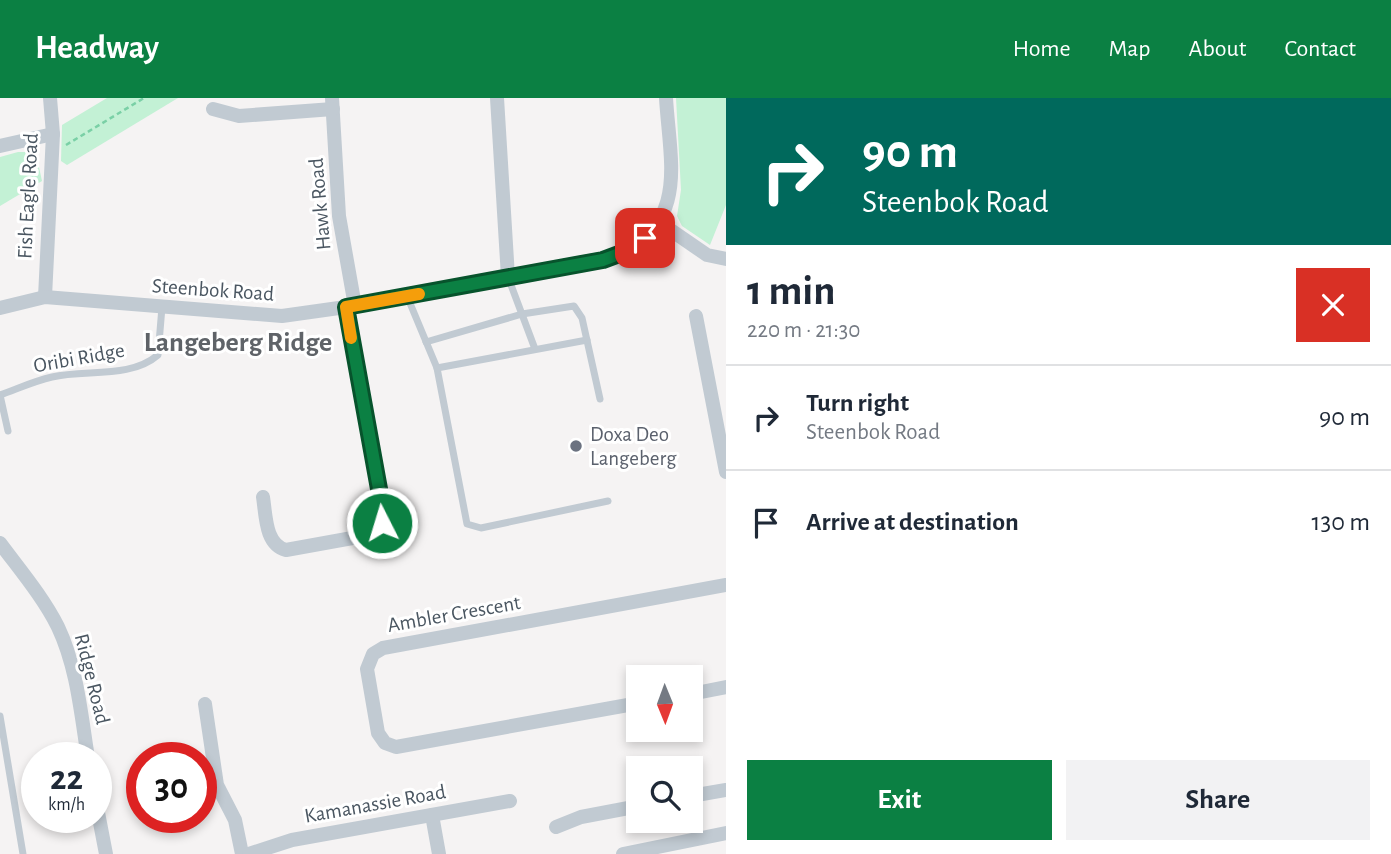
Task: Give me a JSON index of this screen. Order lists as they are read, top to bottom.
{
  "streets": {
    "street": [
      "Fish Eagle Road",
      "Hawk Road",
      "Steenbok Road",
      "Ambler Crescent",
      "Ridge Road",
      "Kamanassie Road"
    ],
    "lane": ["Oribi Ridge"]
  },
  "crossings": [
    ["Fish Eagle Road", "Steenbok Road"],
    ["Hawk Road", "Steenbok Road"],
    ["Steenbok Road", "Oribi Ridge"]
  ],
  "districts": ["Langeberg Ridge"],
  "places": ["Doxa Deo Langeberg"],
  "north": "bottom",
  "page": {
    "header": "Headway",
    "nav": [
      "Home",
      "Map",
      "About",
      "Contact"
    ],
    "turn": ["90 m", "Steenbok Road"],
    "heading": ["1 min", "220 m · 21:30"],
    "list": [
      {
        "name": "Turn right",
        "note": "Steenbok Road",
        "value": "90 m"
      },
      {
        "name": "Arrive at destination",
        "value": "130 m"
      }
    ],
    "speed": "22 km/h",
    "limit": "30",
    "buttons": ["Exit", "Share"]
  }
}
